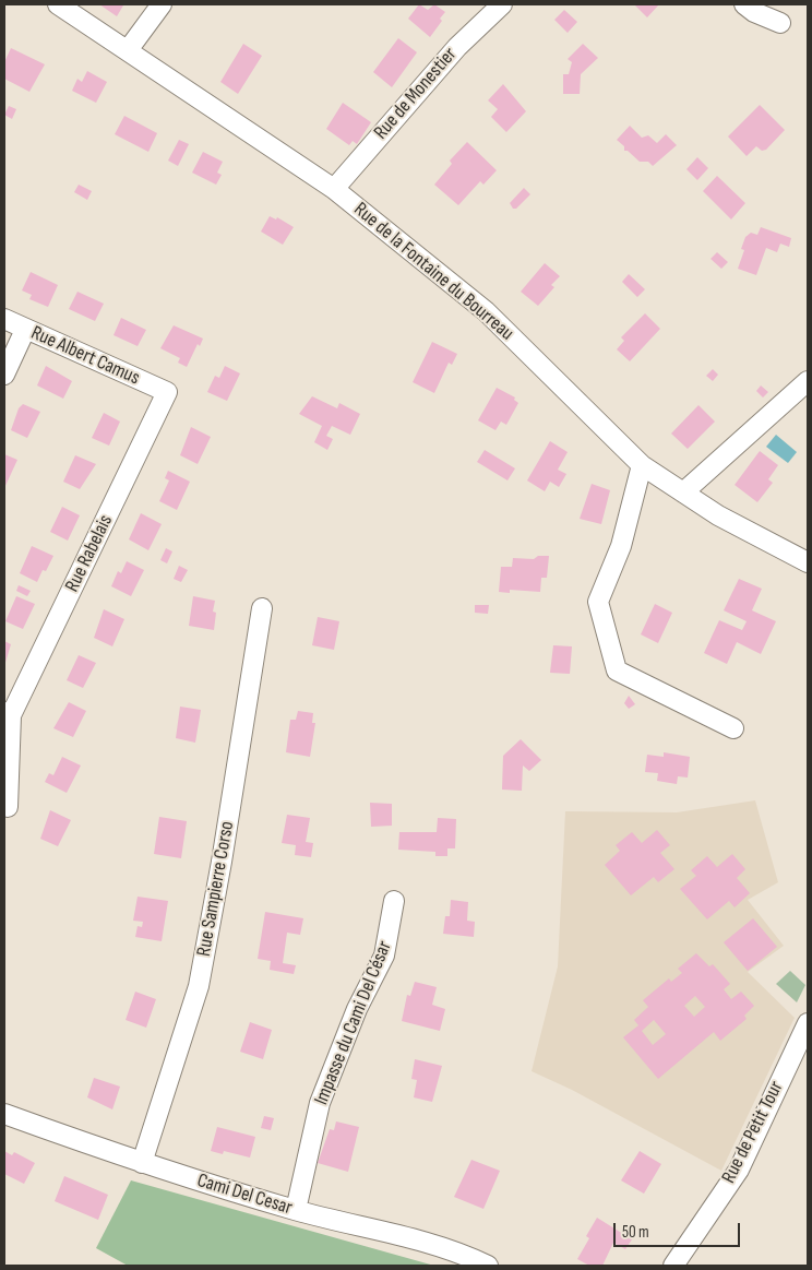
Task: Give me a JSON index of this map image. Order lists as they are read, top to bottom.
{
  "streets": {
    "street": [
      "Rue de Monestier",
      "Rue de la Fontaine du Bourreau",
      "Rue Albert Camus",
      "Rue Rabelais",
      "Rue Sampierre Corso",
      "Impasse du Cami Del César",
      "Rue de Petit Tour",
      "Cami Del Cesar"
    ]
  },
  "crossings": [
    ["Rue de Monestier", "Rue de la Fontaine du Bourreau"],
    ["Rue Albert Camus", "Rue Rabelais"],
    ["Rue Sampierre Corso", "Cami Del Cesar"],
    ["Impasse du Cami Del César", "Cami Del Cesar"]
  ],
  "scale_bar": "50 m"
}
